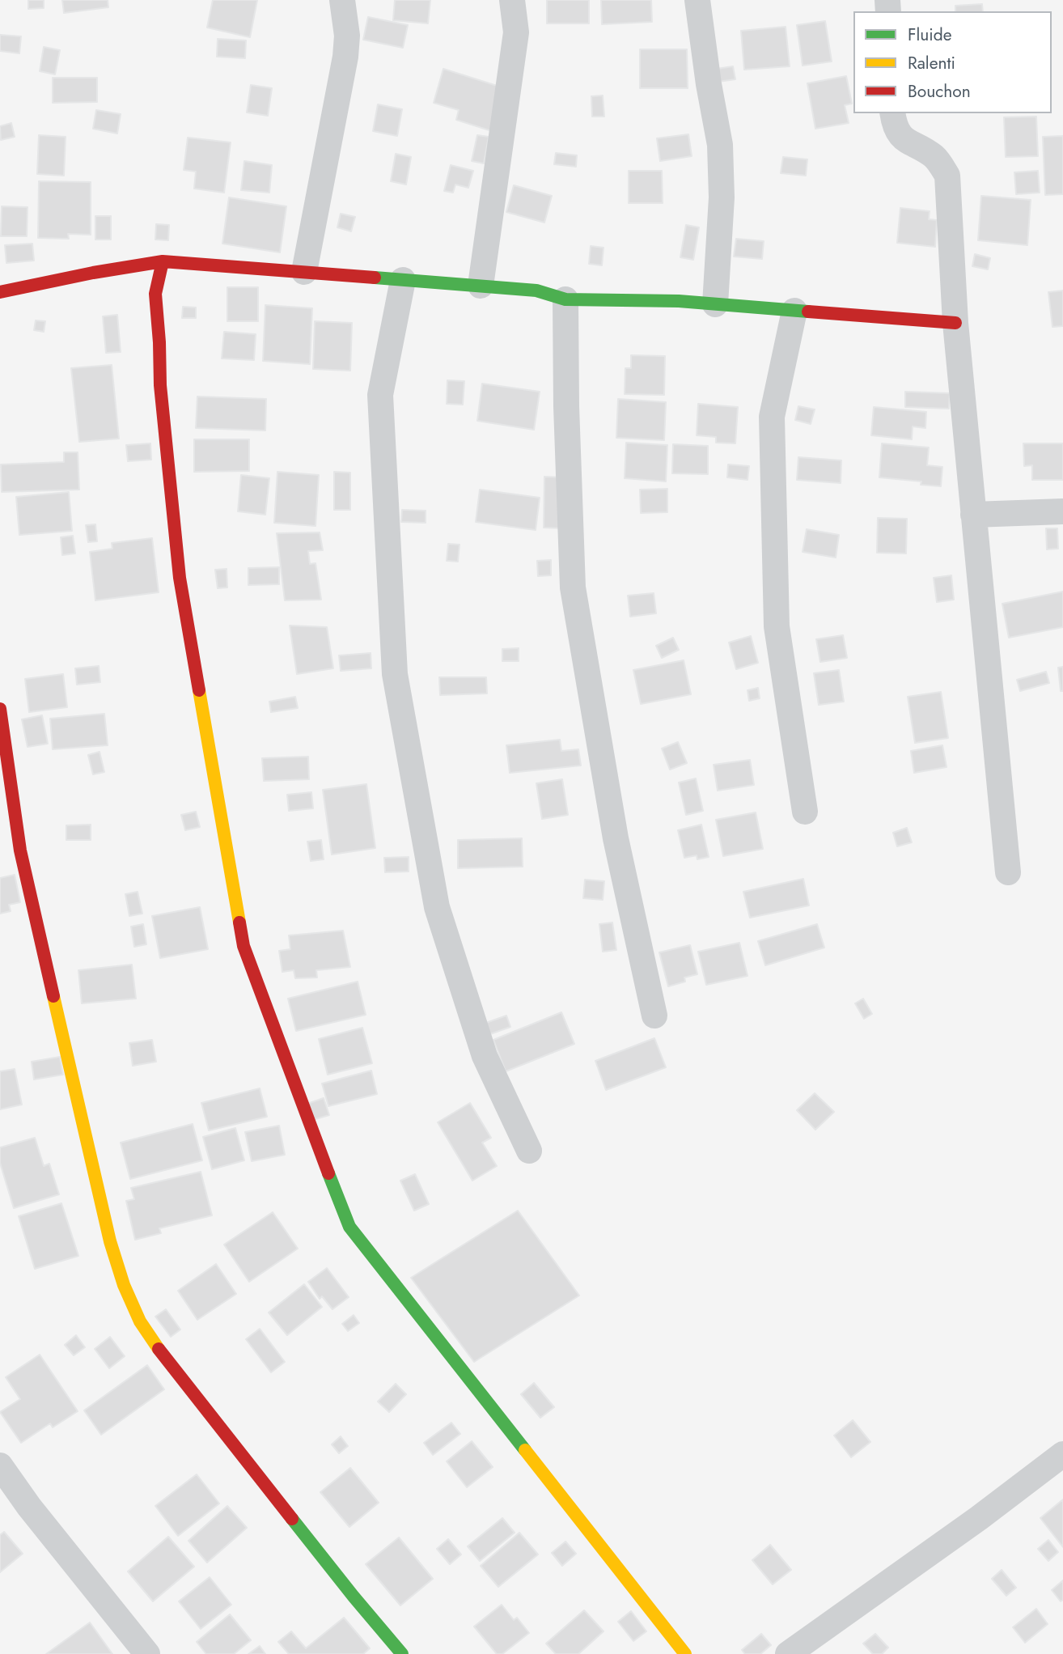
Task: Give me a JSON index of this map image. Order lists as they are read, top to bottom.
{
  "legend": ["Fluide", "Ralenti", "Bouchon"]
}
